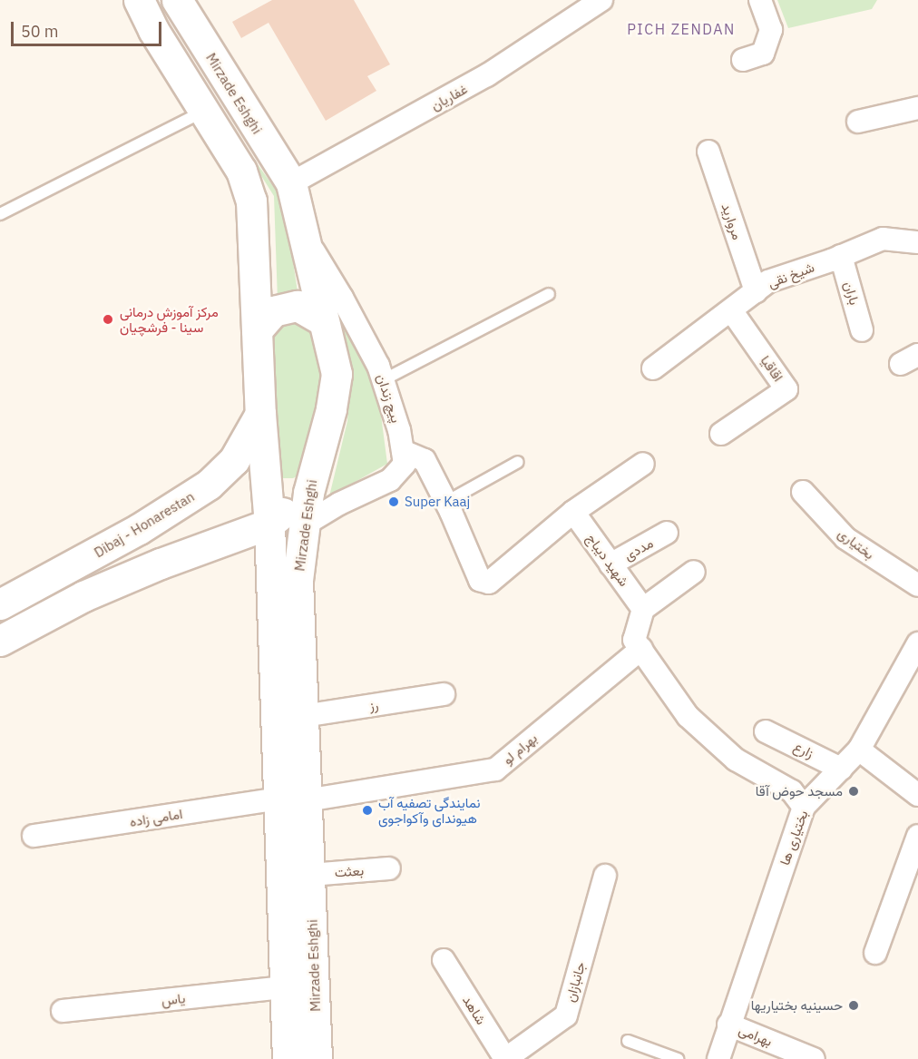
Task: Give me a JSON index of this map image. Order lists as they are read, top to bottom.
{
  "streets": {
    "main road": ["Mirzade Eshghi", "Dibaj - Honarestan"],
    "street": [
      "غفاریان",
      "مروارید",
      "شیخ نقی",
      "باران",
      "اقاقیا",
      "پیچ زندان",
      "بختیاری",
      "مددی",
      "شهید دیباج",
      "رز",
      "بهرام لو",
      "زارع",
      "امامی زاده",
      "بختیاری ها",
      "بعثت",
      "جانبازان",
      "یاس",
      "شاهد",
      "بهرامی"
    ]
  },
  "crossings": [
    ["Mirzade Eshghi", "غفاریان"],
    ["Mirzade Eshghi", "پیچ زندان"],
    ["Mirzade Eshghi", "Dibaj - Honarestan"],
    ["Mirzade Eshghi", "رز"],
    ["Mirzade Eshghi", "بهرام لو"],
    ["Mirzade Eshghi", "امامی زاده"],
    ["Mirzade Eshghi", "بعثت"],
    ["Mirzade Eshghi", "یاس"],
    ["مروارید", "شیخ نقی"],
    ["شیخ نقی", "باران"],
    ["شیخ نقی", "اقاقیا"],
    ["مددی", "شهید دیباج"],
    ["بهرام لو", "امامی زاده"],
    ["زارع", "بختیاری ها"],
    ["بختیاری ها", "بهرامی"],
    ["جانبازان", "شاهد"]
  ],
  "districts": ["PICH ZENDAN"],
  "places": [
    "مرکز آموزش درمانی سینا - فرشچیان",
    "Super Kaaj",
    "مسجد حوض آقا",
    "نمایندگی تصفیه آب هیوندای وآکواجوی",
    "حسینیه بختیاریها"
  ],
  "scale_bar": "50 m"
}
